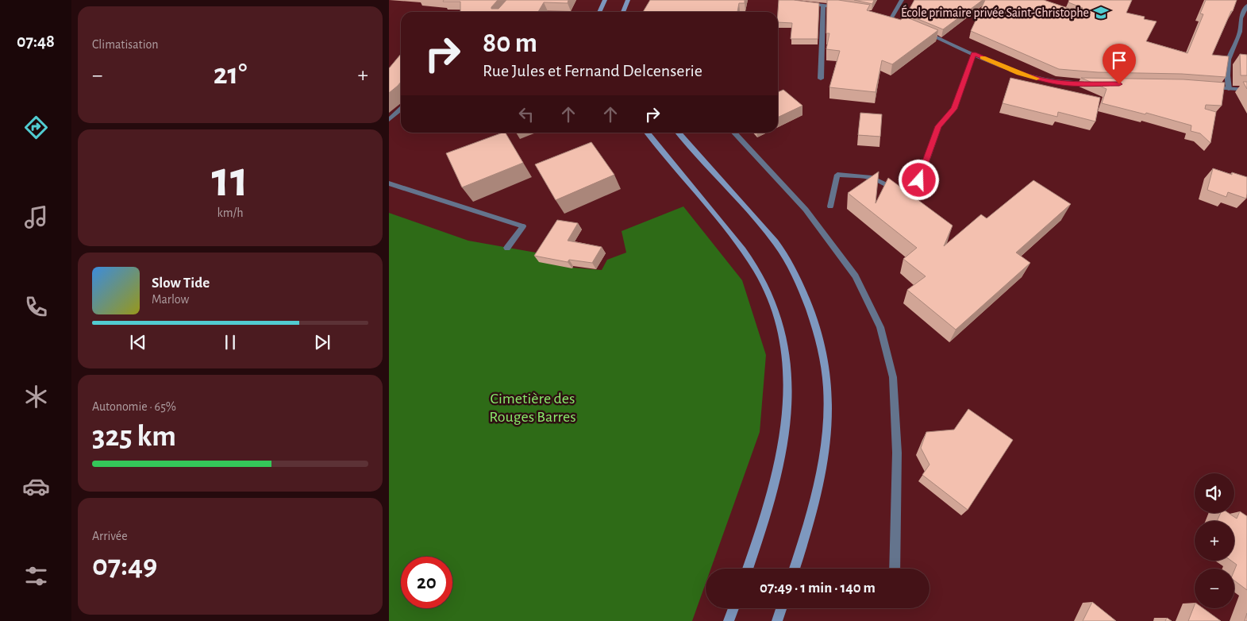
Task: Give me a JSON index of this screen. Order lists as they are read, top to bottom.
{
  "parks": ["Cimetière des Rouges Barres"],
  "places": {
    "school or university": ["École primaire privée Saint-Christophe"]
  },
  "page": {
    "tabs": "07:48",
    "tile": [
      "Climatisation",
      ["11", "km/h"],
      ["Autonomie · 65%", "325 km"],
      ["Arrivée", "07:49"]
    ],
    "turn": ["80 m", "Rue Jules et Fernand Delcenserie"],
    "heat": ["−", "21°", "+"],
    "song": ["Slow Tide", "Marlow"],
    "map_buttons": ["+", "−"],
    "limit": "20",
    "trip": "07:49 · 1 min · 140 m"
  }
}
